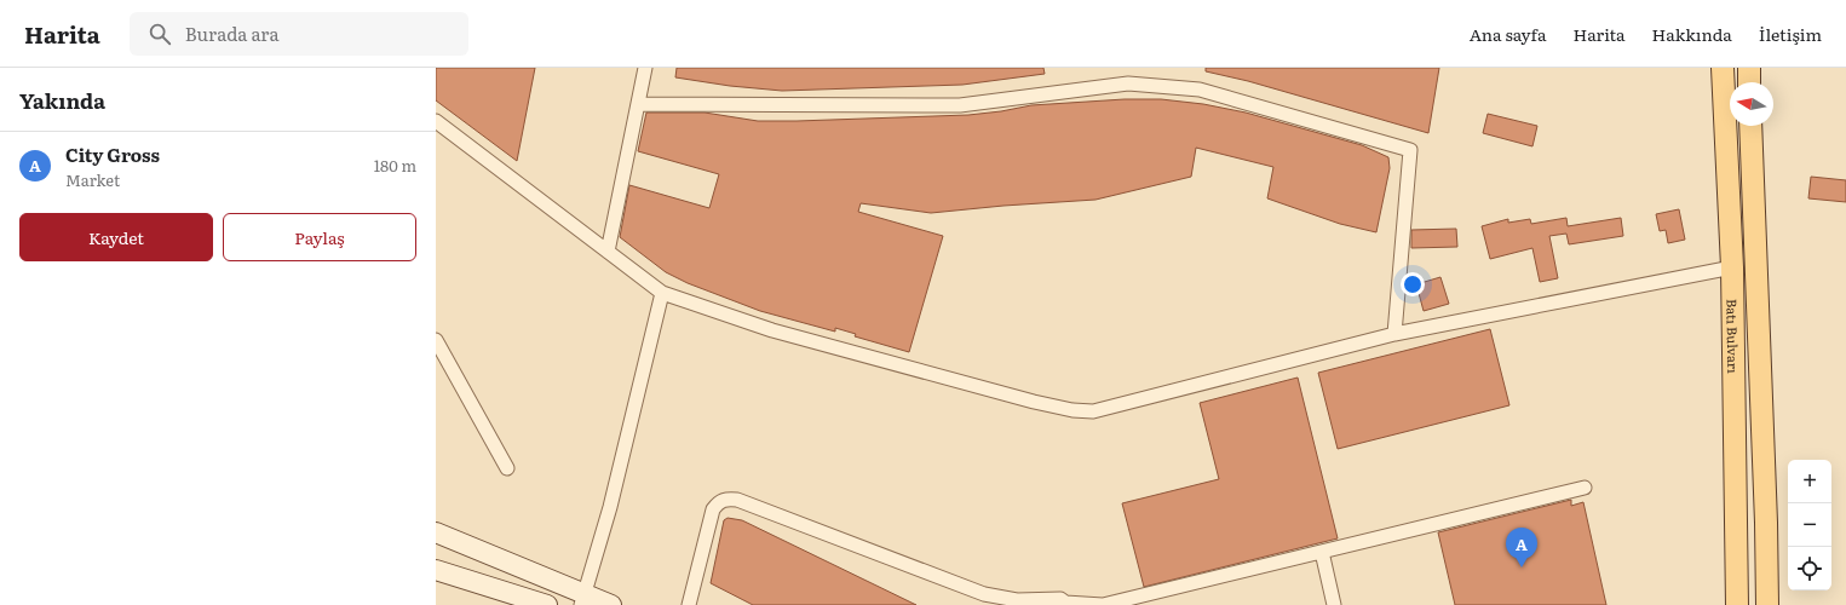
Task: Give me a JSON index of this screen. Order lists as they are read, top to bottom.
{
  "streets": {
    "main road": ["Batı Bulvarı"]
  },
  "north": "left",
  "page": {
    "header": "Harita",
    "search": "Burada ara",
    "nav": [
      "Ana sayfa",
      "Harita",
      "Hakkında",
      "İletişim"
    ],
    "heading": "Yakında",
    "list": [
      {
        "mark": "A",
        "name": "City Gross",
        "note": "Market",
        "value": "180 m"
      }
    ],
    "buttons": ["Kaydet", "Paylaş"],
    "map_buttons": ["+", "−"],
    "pins": "A"
  }
}
